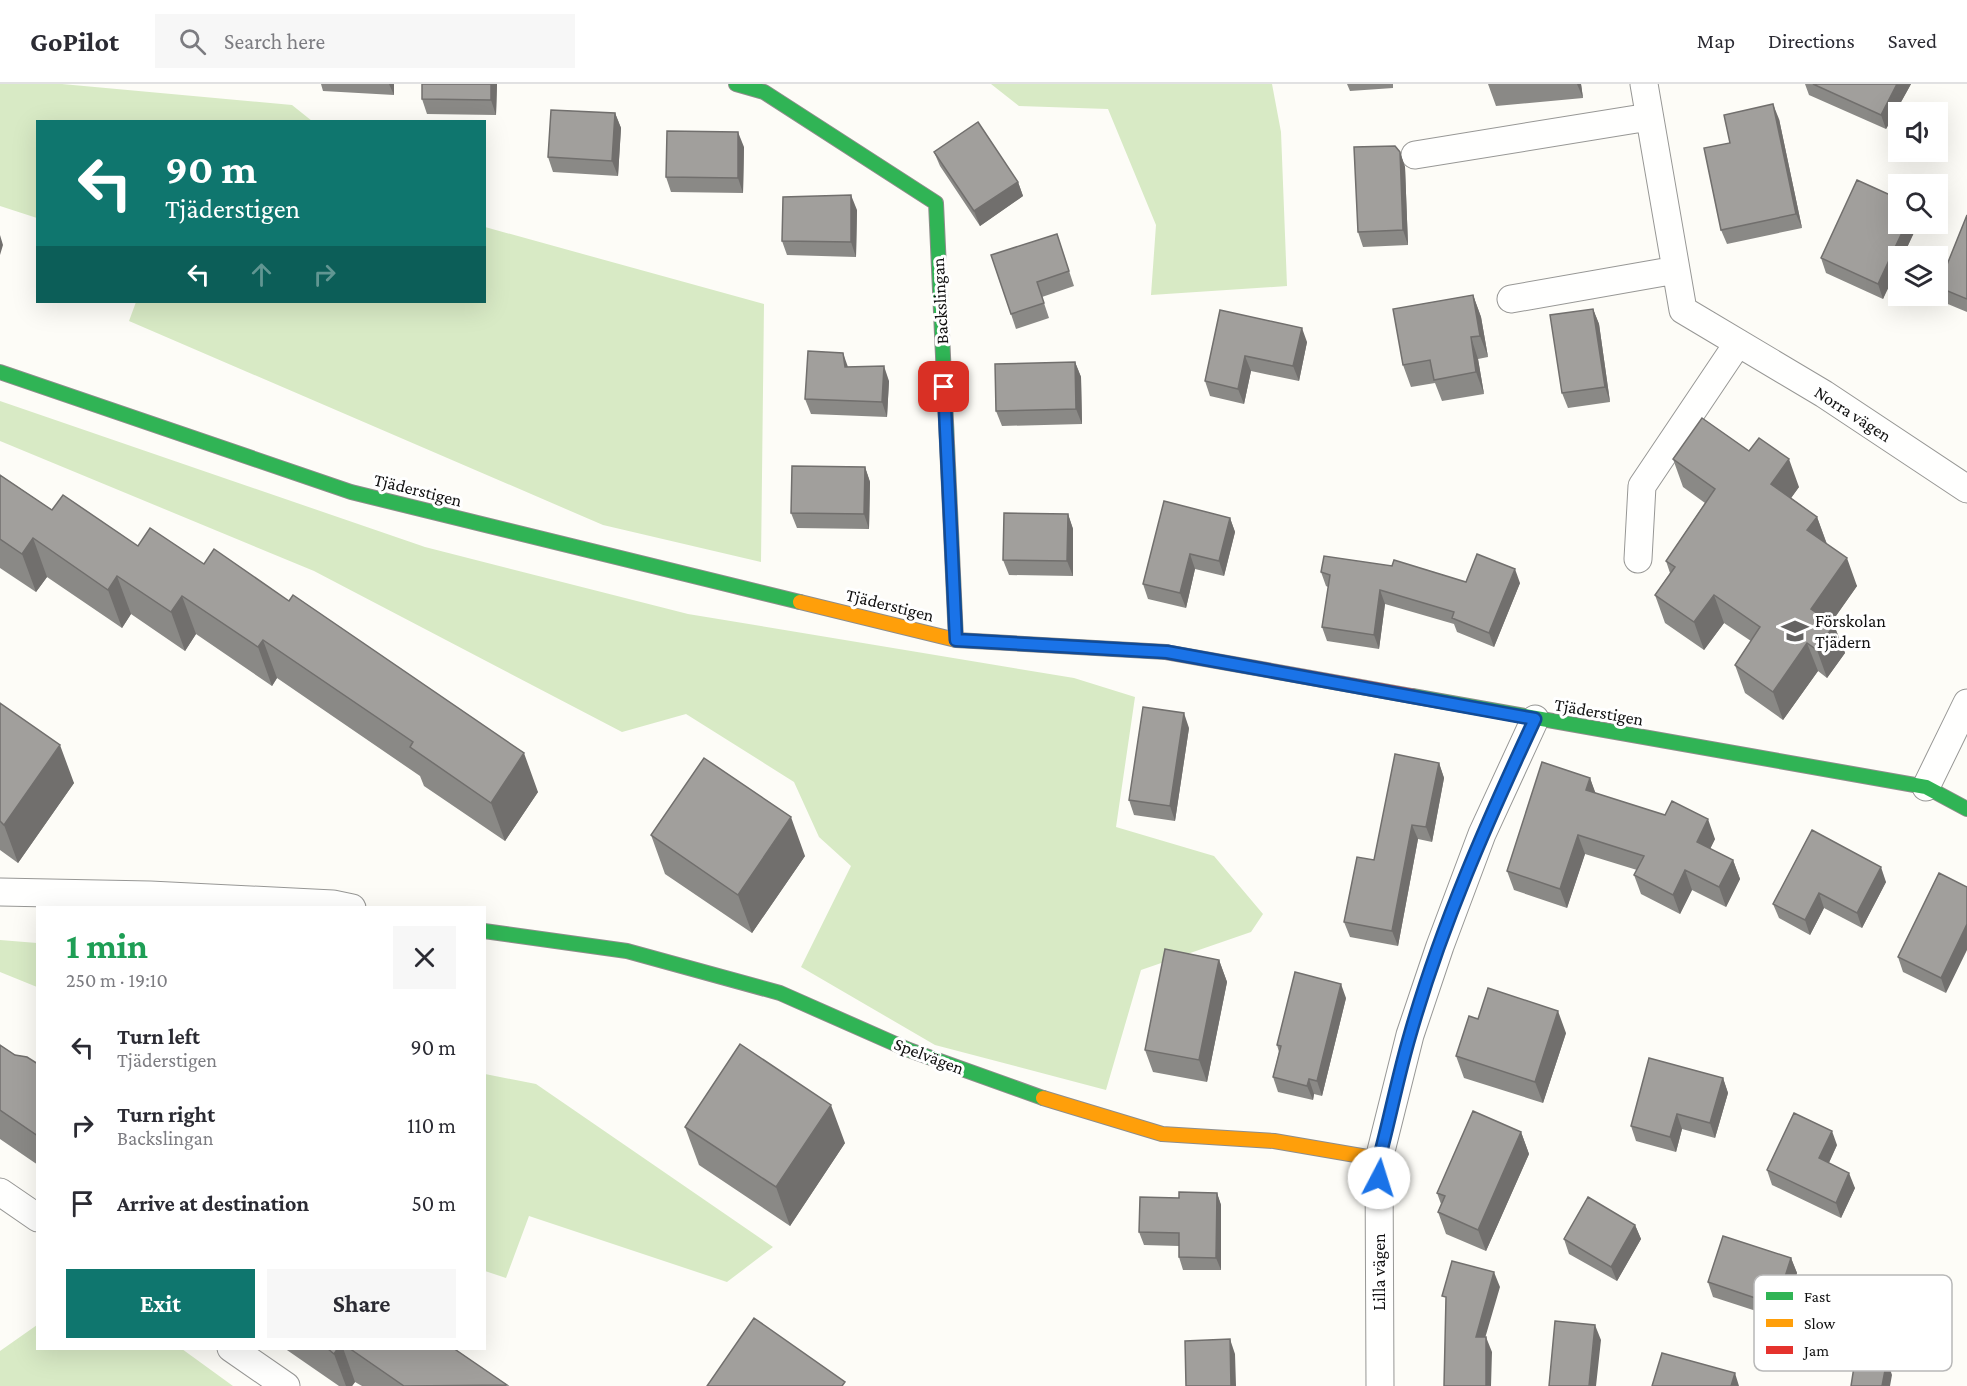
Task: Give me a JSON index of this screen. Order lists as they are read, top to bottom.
{
  "streets": {
    "street": [
      "Backslingan",
      "Norra vägen",
      "Tjäderstigen",
      "Spelvägen",
      "Lilla vägen"
    ]
  },
  "crossings": [
    ["Backslingan", "Tjäderstigen"],
    ["Tjäderstigen", "Lilla vägen"],
    ["Spelvägen", "Lilla vägen"]
  ],
  "places": {
    "school or university": ["Förskolan Tjädern"]
  },
  "legend": ["Fast", "Slow", "Jam"],
  "page": {
    "header": "GoPilot",
    "search": "Search here",
    "nav": ["Map", "Directions", "Saved"],
    "turn": ["90 m", "Tjäderstigen"],
    "heading": ["1 min", "250 m · 19:10"],
    "list": [
      {
        "name": "Turn left",
        "note": "Tjäderstigen",
        "value": "90 m"
      },
      {
        "name": "Turn right",
        "note": "Backslingan",
        "value": "110 m"
      },
      {
        "name": "Arrive at destination",
        "value": "50 m"
      }
    ],
    "buttons": ["Exit", "Share"]
  }
}
